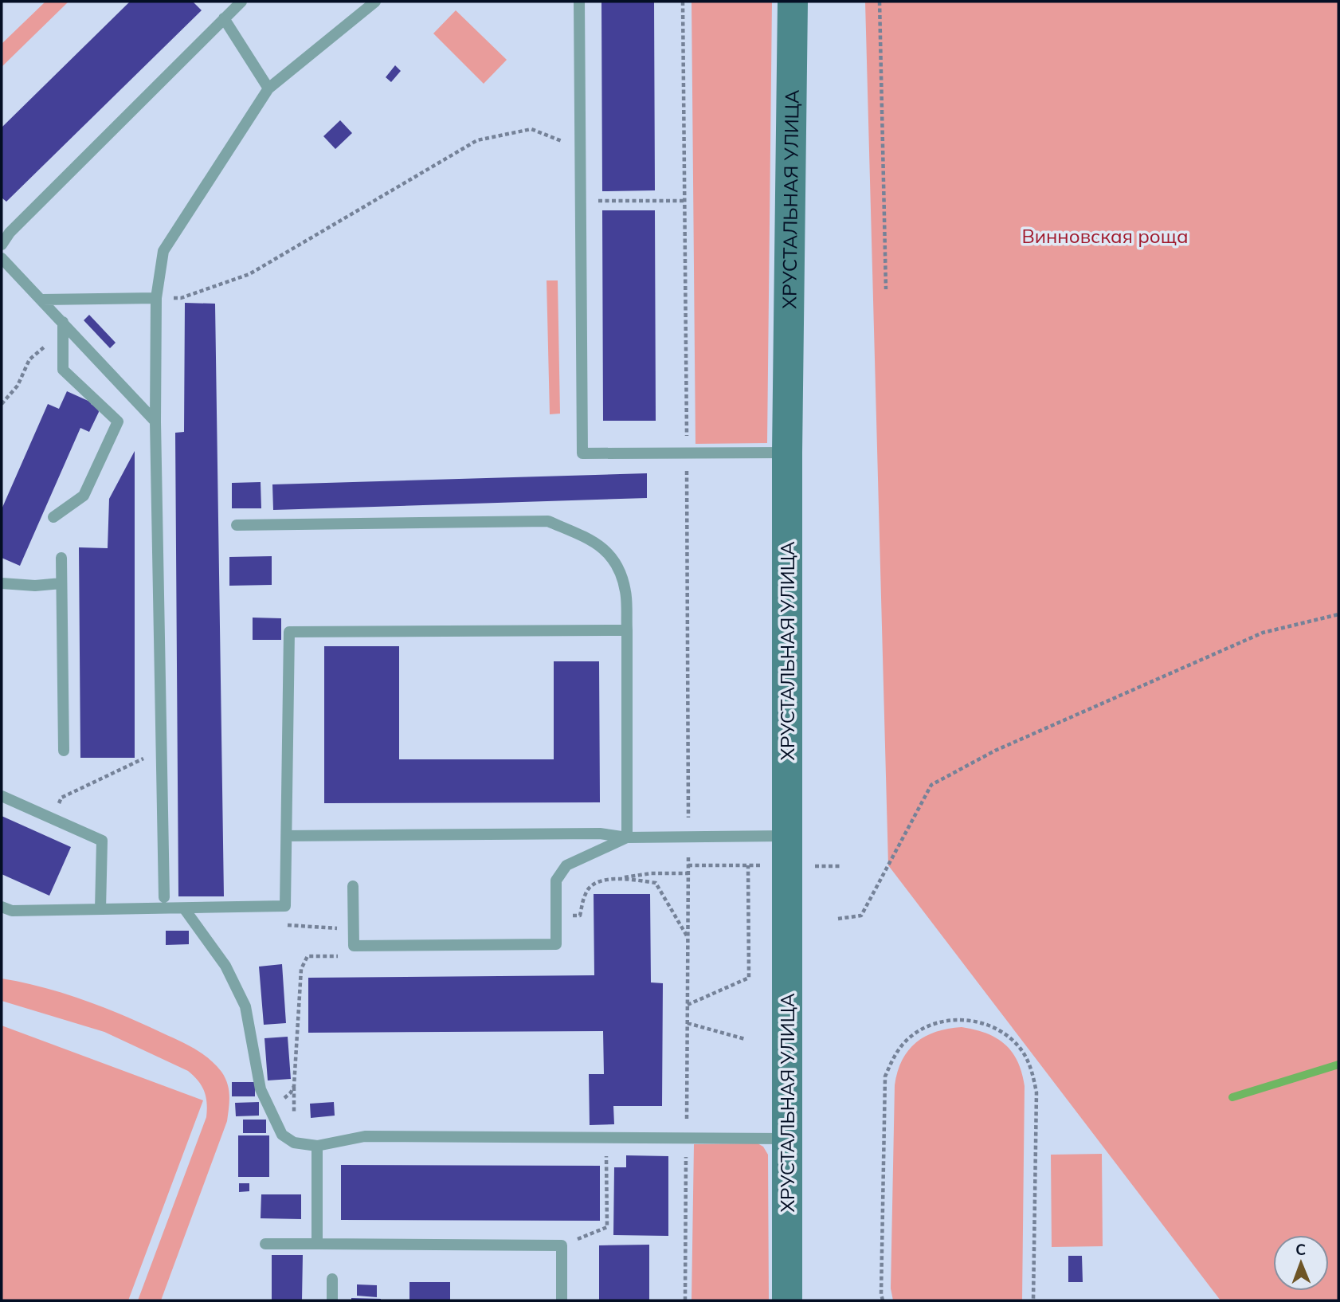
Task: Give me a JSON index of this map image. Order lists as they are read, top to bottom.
{
  "streets": {
    "main road": ["ХРУСТАЛЬНАЯ УЛИЦА"]
  },
  "parks": ["Винновская роща"],
  "north": "top"
}
